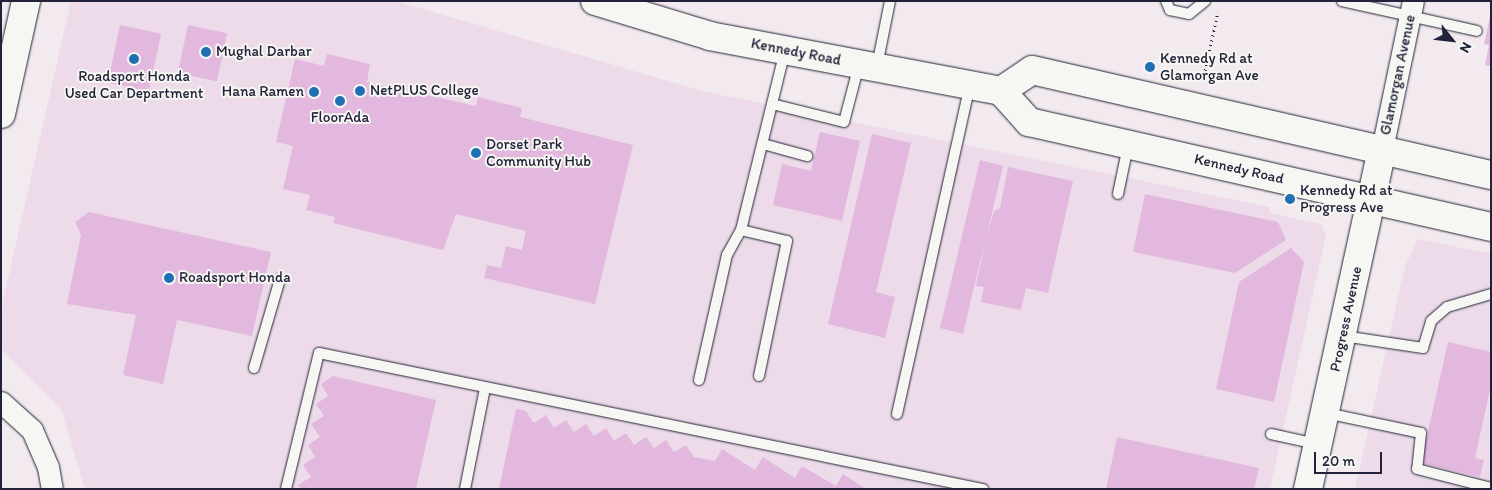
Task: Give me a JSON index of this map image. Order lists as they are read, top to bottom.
{
  "streets": {
    "main road": ["Kennedy Road", "Progress Avenue"],
    "street": ["Glamorgan Avenue"]
  },
  "crossings": [
    ["Kennedy Road", "Progress Avenue"],
    ["Glamorgan Avenue", "Progress Avenue"]
  ],
  "places": [
    "Mughal Darbar",
    "Roadsport Honda Used Car Department",
    "Kennedy Rd at Glamorgan Ave",
    "NetPLUS College",
    "Hana Ramen",
    "FloorAda",
    "Dorset Park Community Hub",
    "Kennedy Rd at Progress Ave",
    "Roadsport Honda"
  ],
  "scale_bar": "20 m",
  "north": "bottom right"
}
